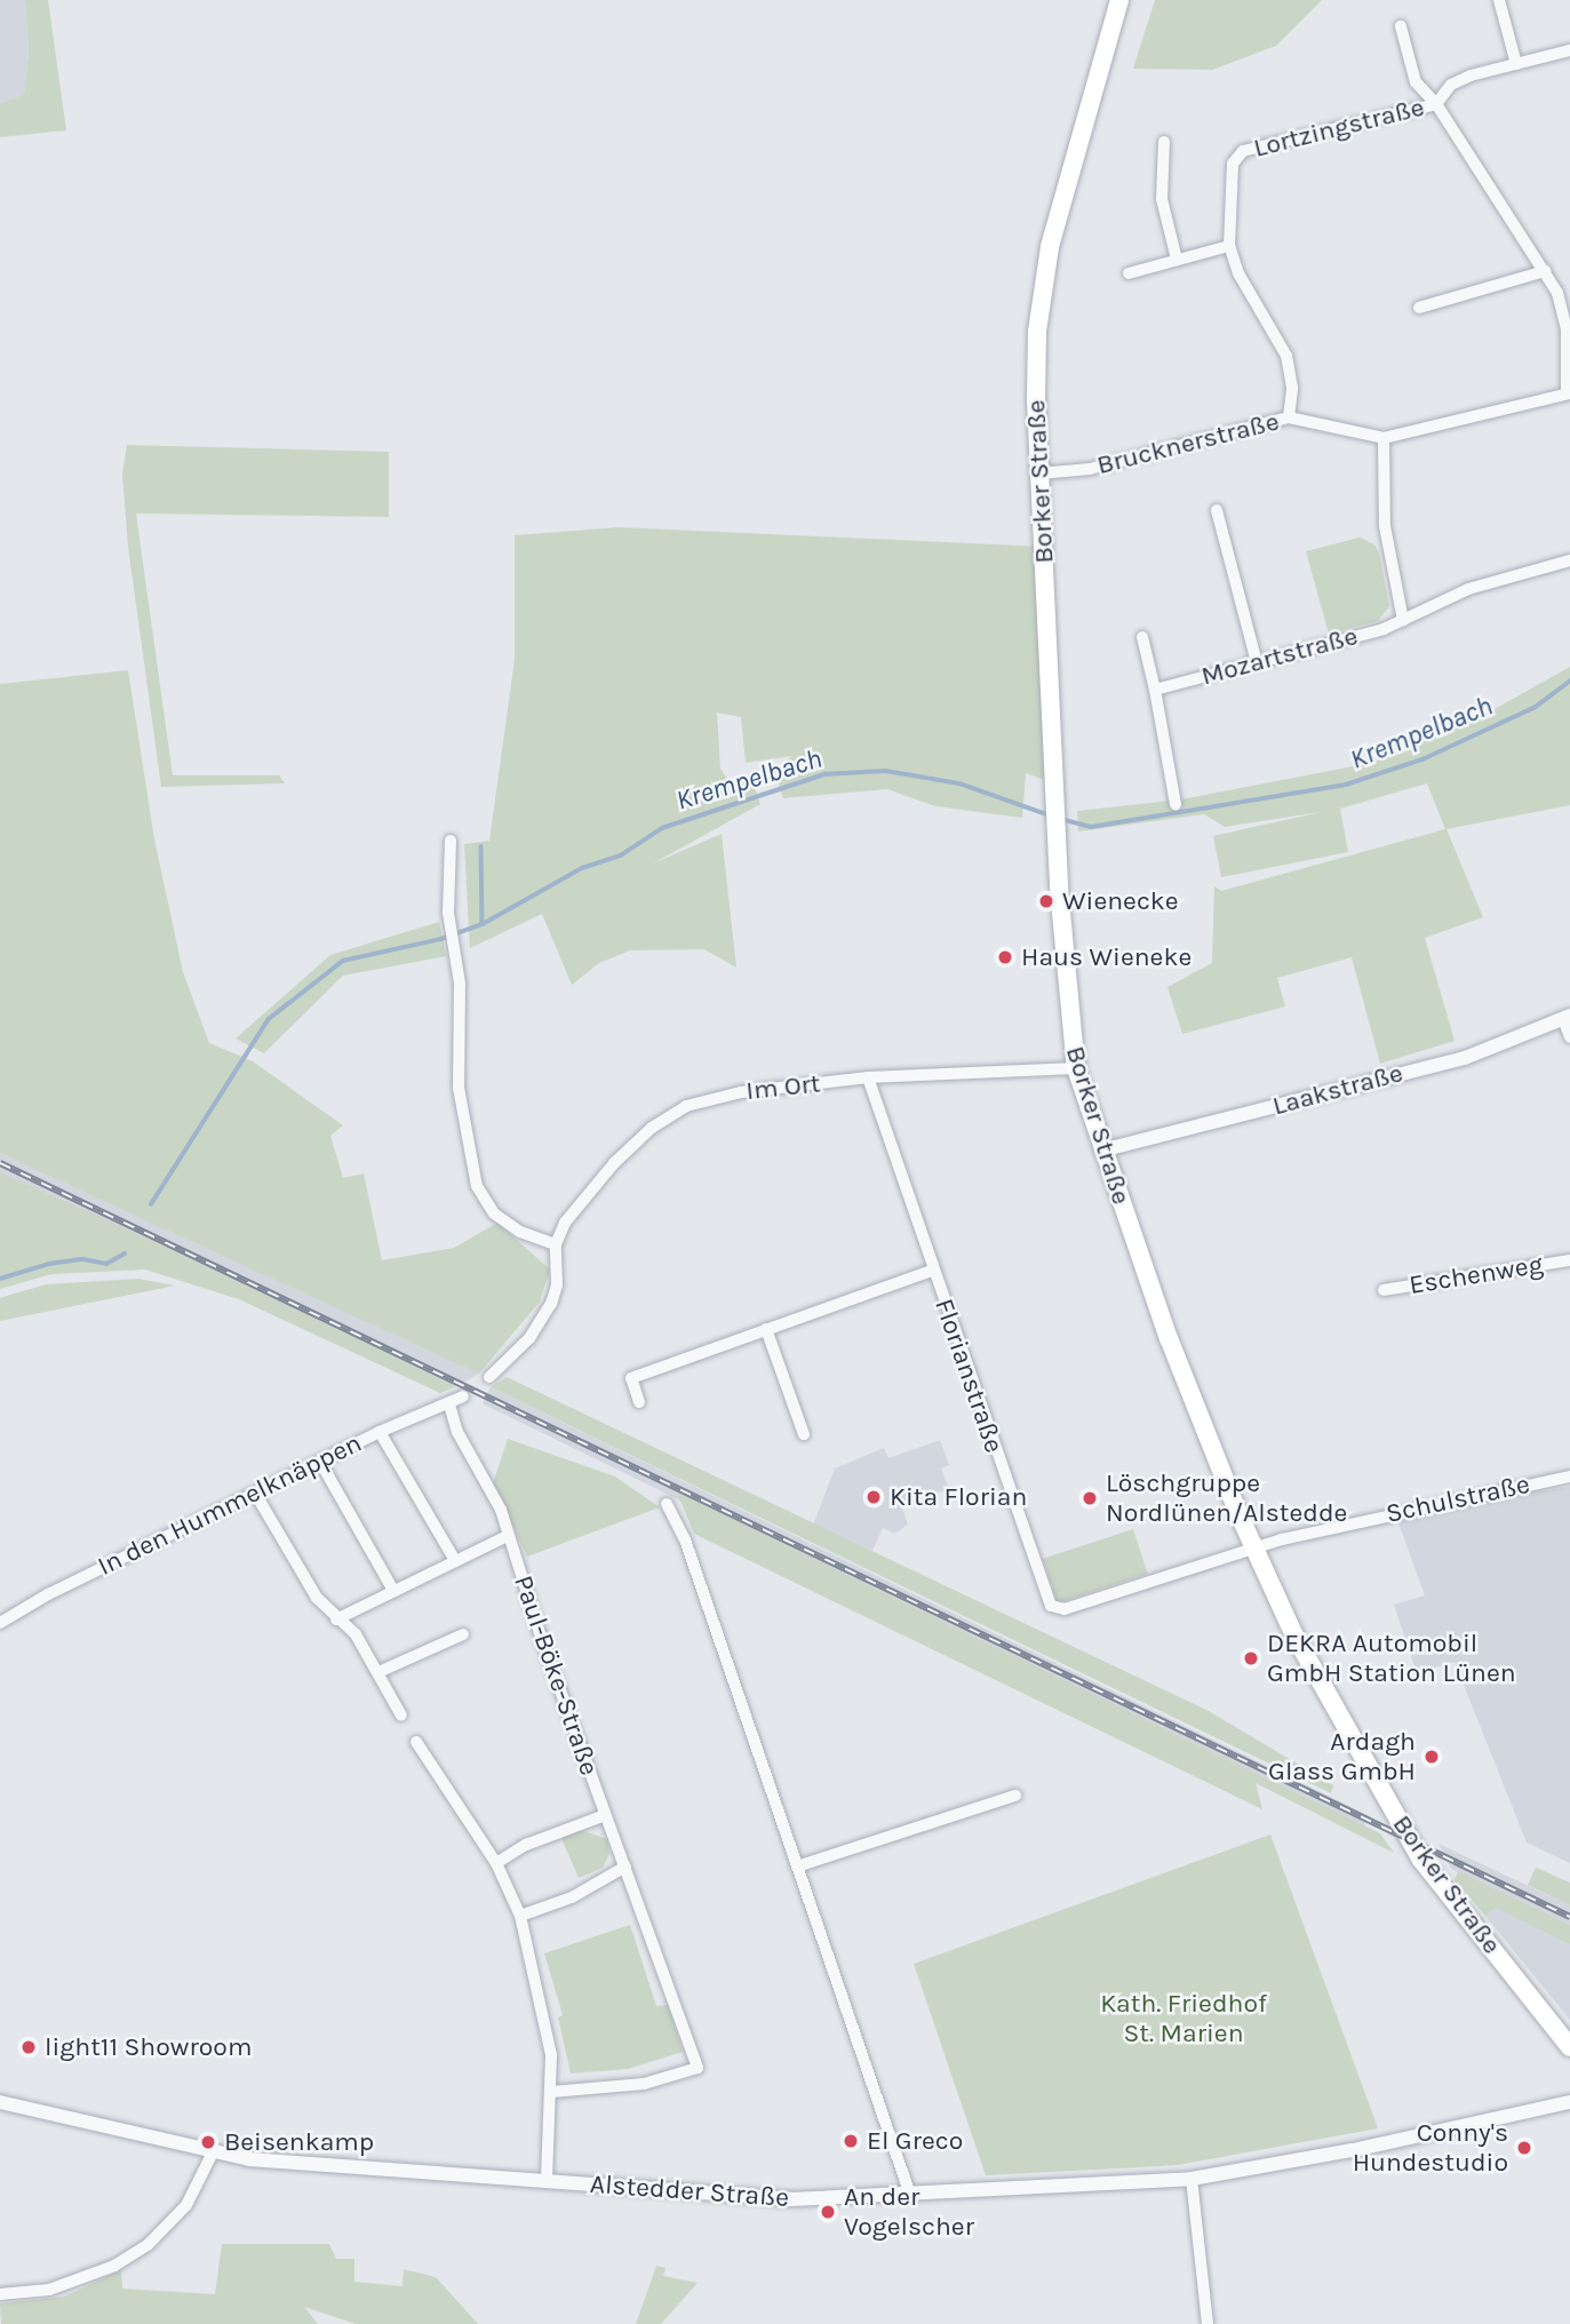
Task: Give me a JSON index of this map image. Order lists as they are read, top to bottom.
{
  "streets": {
    "main road": ["Borker Straße"],
    "street": [
      "Lortzingstraße",
      "Brucknerstraße",
      "Mozartstraße",
      "Im Ort",
      "Laakstraße",
      "Eschenweg",
      "Florianstraße",
      "Schulstraße",
      "In den Hummelknäppen",
      "Paul-Böke-Straße",
      "Alstedder Straße"
    ]
  },
  "crossings": [
    ["Lortzingstraße", "Brucknerstraße"],
    ["Brucknerstraße", "Borker Straße"],
    ["Borker Straße", "Im Ort"],
    ["Borker Straße", "Laakstraße"],
    ["Borker Straße", "Florianstraße"],
    ["Borker Straße", "Schulstraße"],
    ["Im Ort", "Florianstraße"],
    ["Florianstraße", "Schulstraße"],
    ["In den Hummelknäppen", "Paul-Böke-Straße"]
  ],
  "water": ["Krempelbach"],
  "parks": ["Kath. Friedhof St. Marien"],
  "places": [
    "Wienecke",
    "Haus Wieneke",
    "Kita Florian",
    "Löschgruppe Nordlünen/Alstedde",
    "DEKRA Automobil GmbH Station Lünen",
    "Ardagh Glass GmbH",
    "light11 Showroom",
    "El Greco",
    "Beisenkamp",
    "Conny's Hundestudio",
    "An der Vogelscher"
  ]
}
